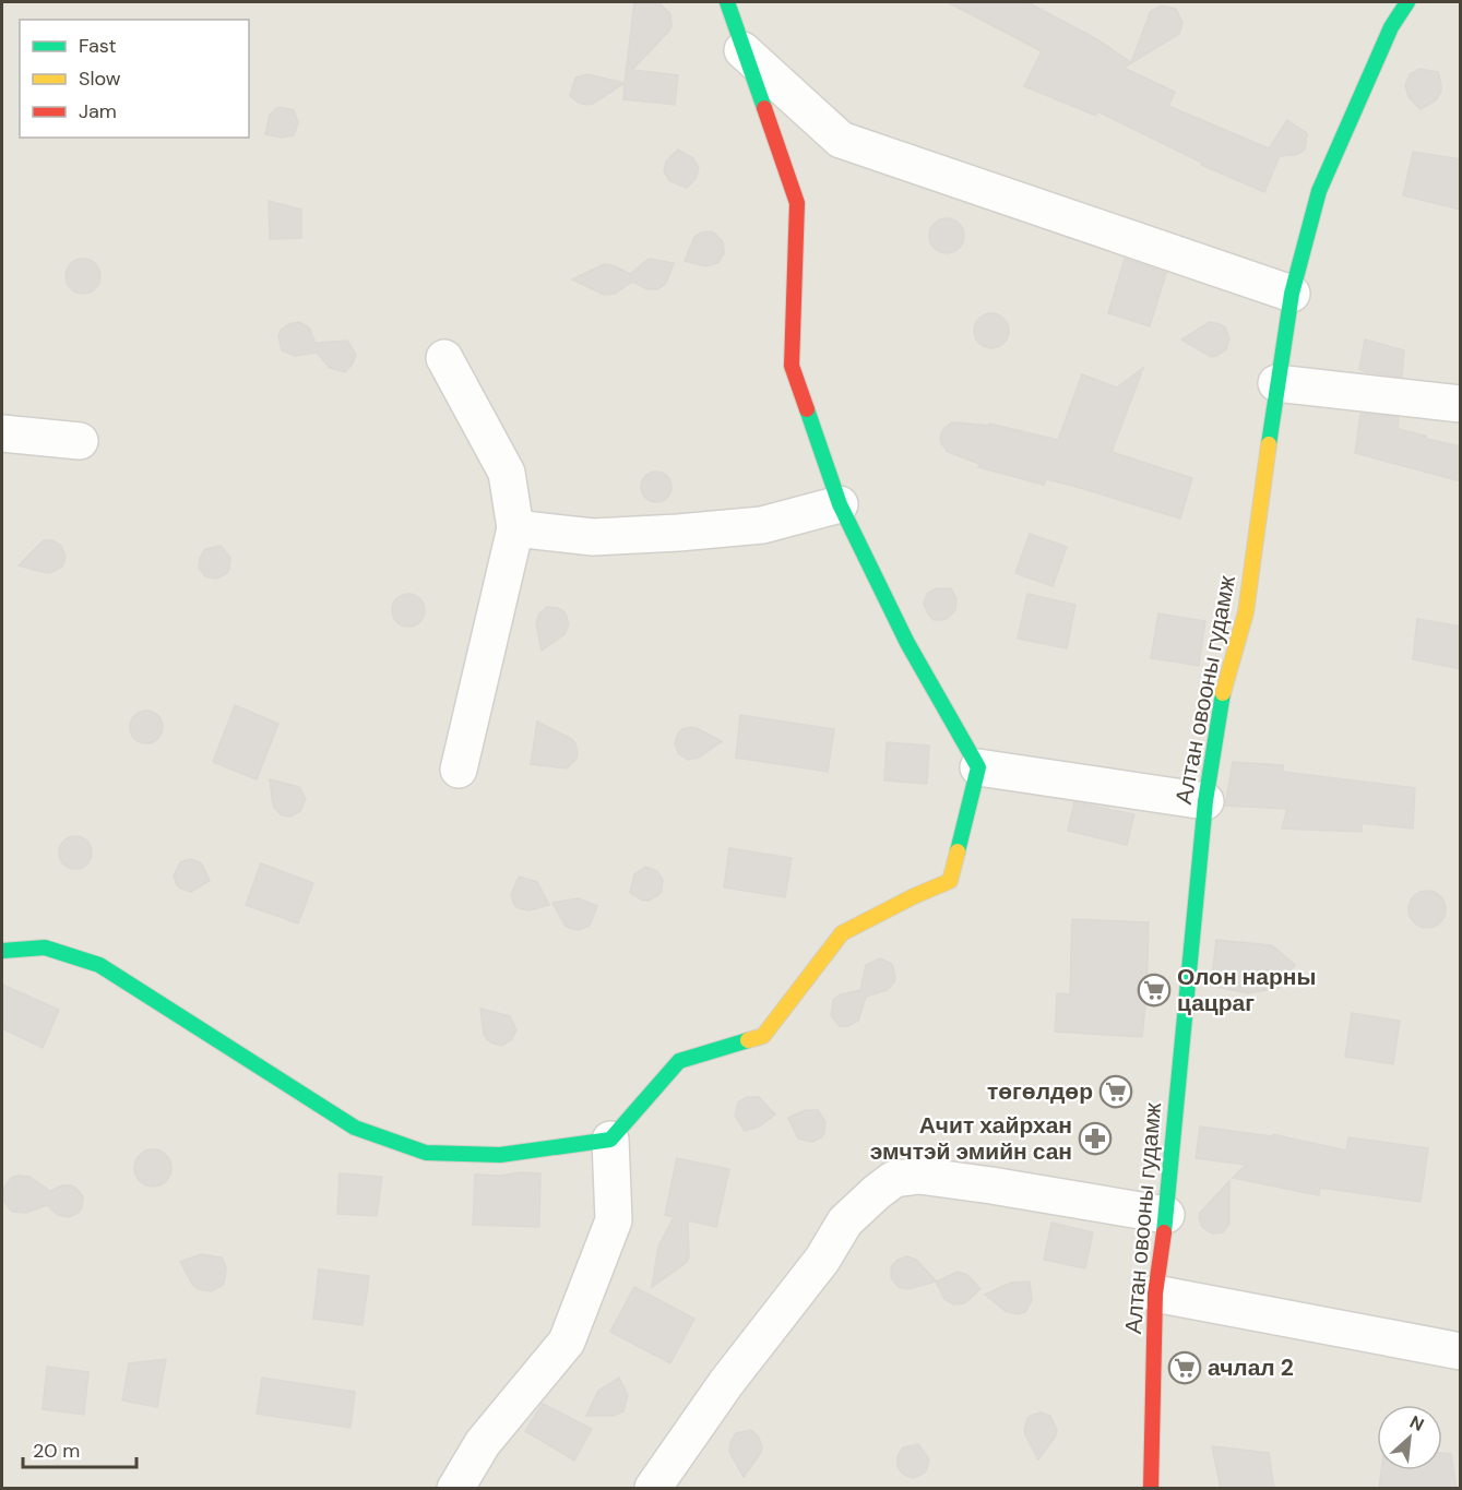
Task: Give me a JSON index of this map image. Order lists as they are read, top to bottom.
{
  "streets": {
    "street": ["Алтан овооны гудамж"]
  },
  "places": {
    "supermarket": ["Олон нарны цацраг", "төгөлдөр", "ачлал 2"],
    "pharmacy": ["Ачит хайрхан эмчтэй эмийн сан"]
  },
  "legend": ["Fast", "Slow", "Jam"],
  "scale_bar": "20 m",
  "north": "top right"
}
